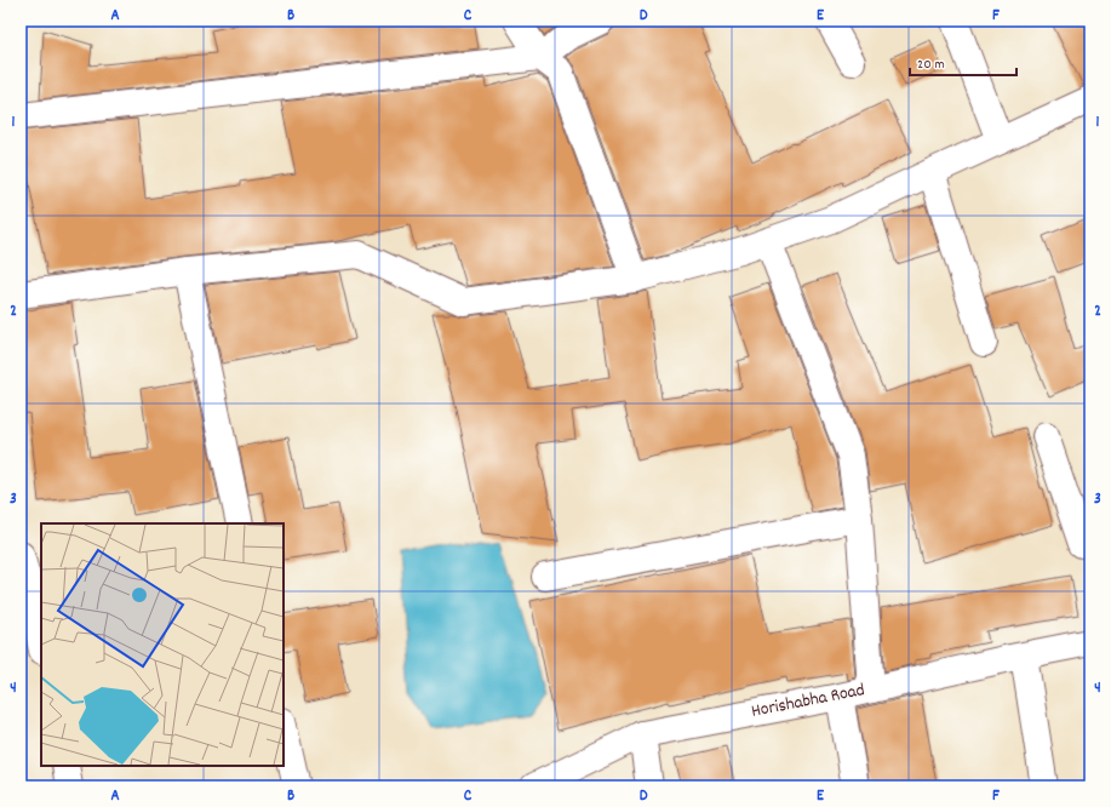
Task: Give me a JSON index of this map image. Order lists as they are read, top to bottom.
{
  "streets": {
    "street": ["Horishabha Road"]
  },
  "scale_bar": "20 m",
  "grid": {
    "columns": [
      "A",
      "B",
      "C",
      "D",
      "E",
      "F"
    ],
    "rows": [
      "1",
      "2",
      "3",
      "4"
    ]
  }
}
